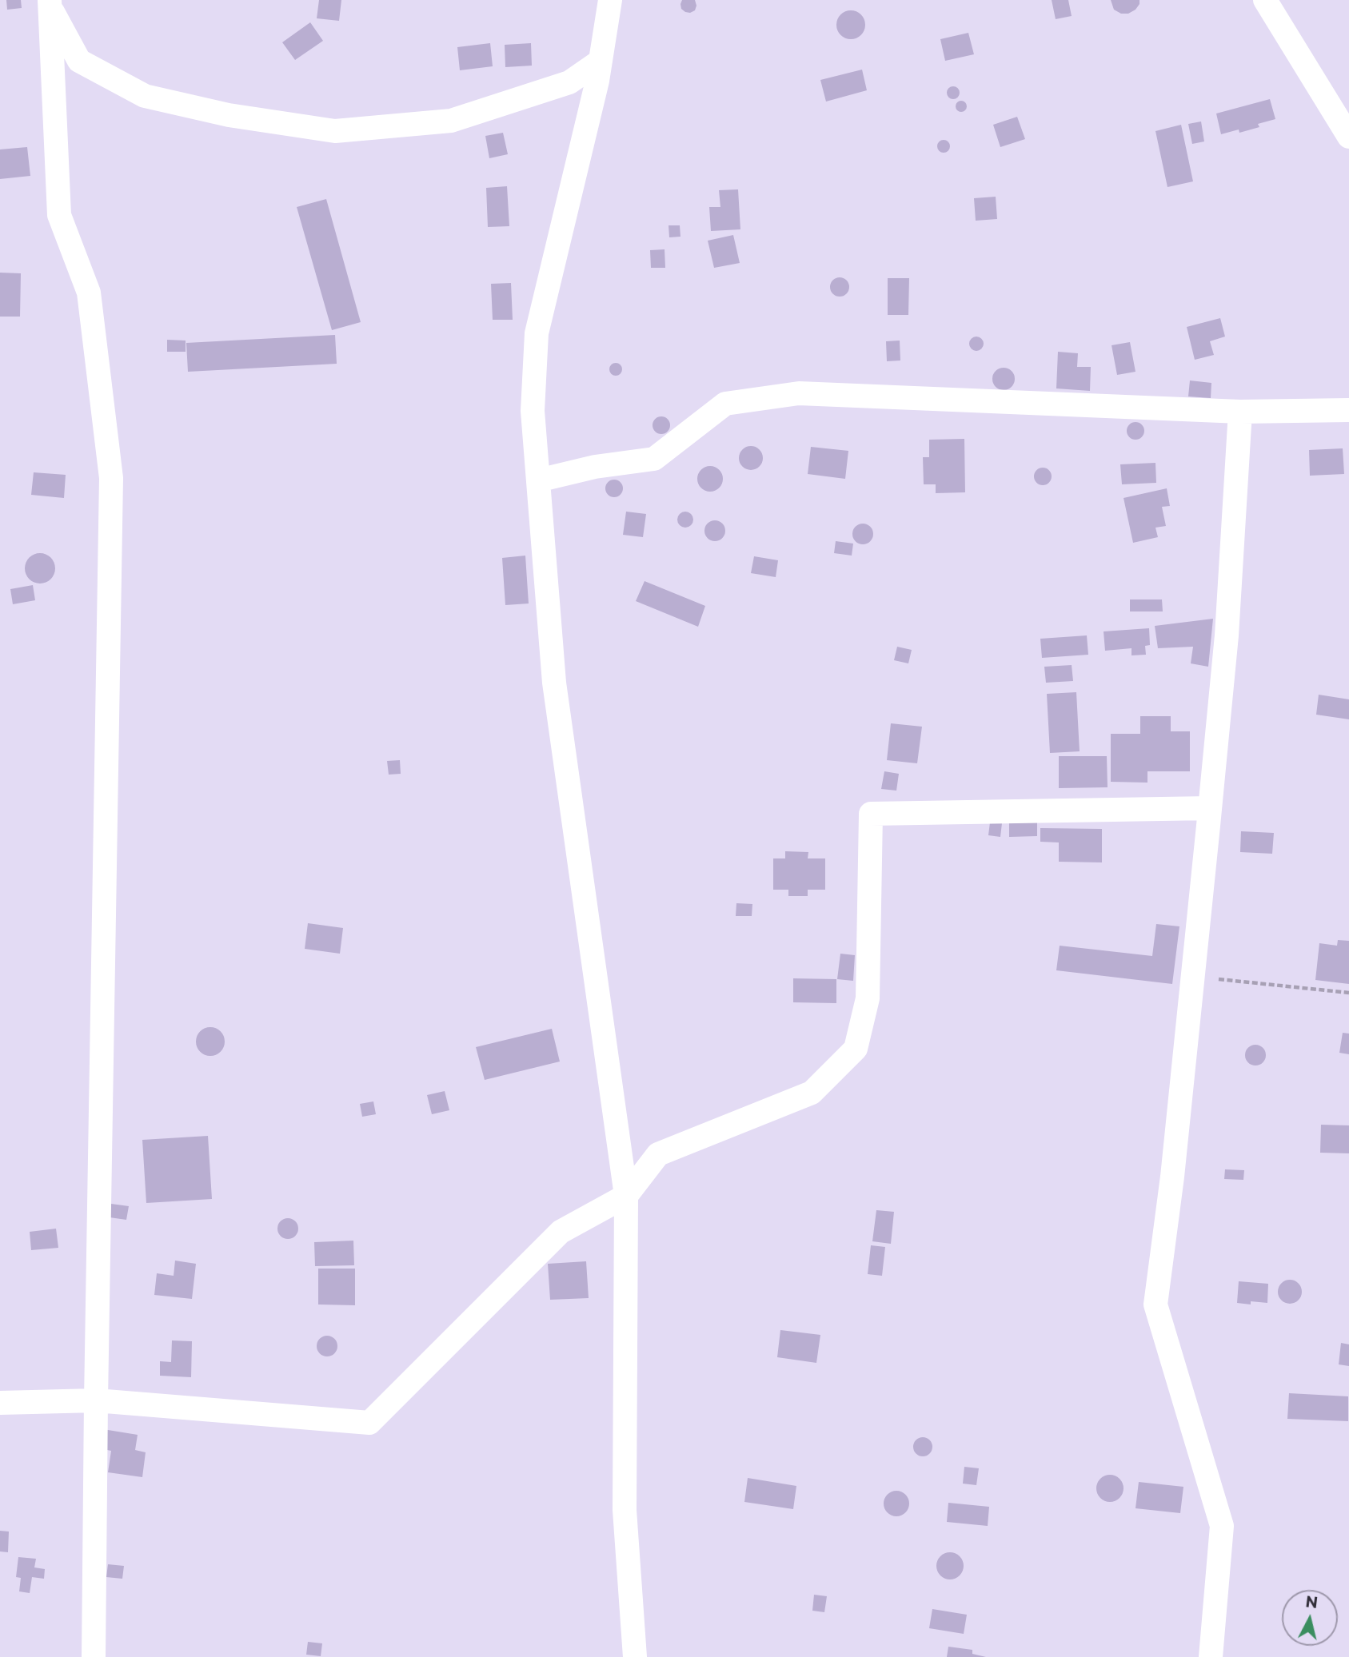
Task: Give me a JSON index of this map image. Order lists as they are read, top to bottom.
{
  "north": "top"
}
